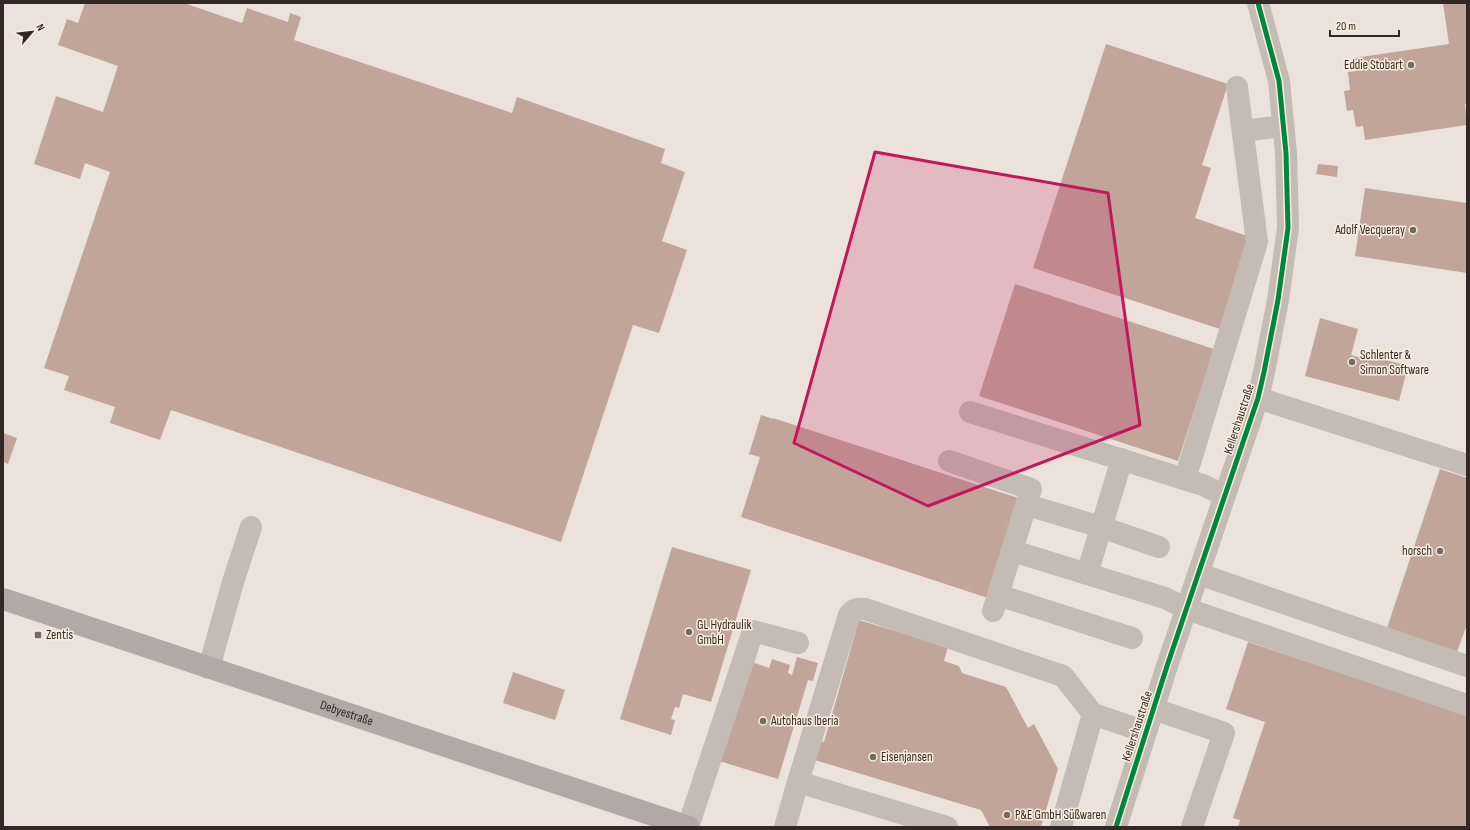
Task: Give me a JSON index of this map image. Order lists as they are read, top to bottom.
{
  "streets": {
    "main road": ["Debyestraße"],
    "street": ["Kellershaustraße"]
  },
  "places": {
    "other": [
      "Eddie Stobart",
      "Adolf Vecqueray",
      "Schlenter & Simon Software",
      "horsch",
      "GL Hydraulik GmbH",
      "Autohaus Iberia",
      "Eisenjansen",
      "P&E GmbH Süßwaren"
    ],
    "transit": ["Zentis"]
  },
  "scale_bar": "20 m",
  "north": "top right"
}
